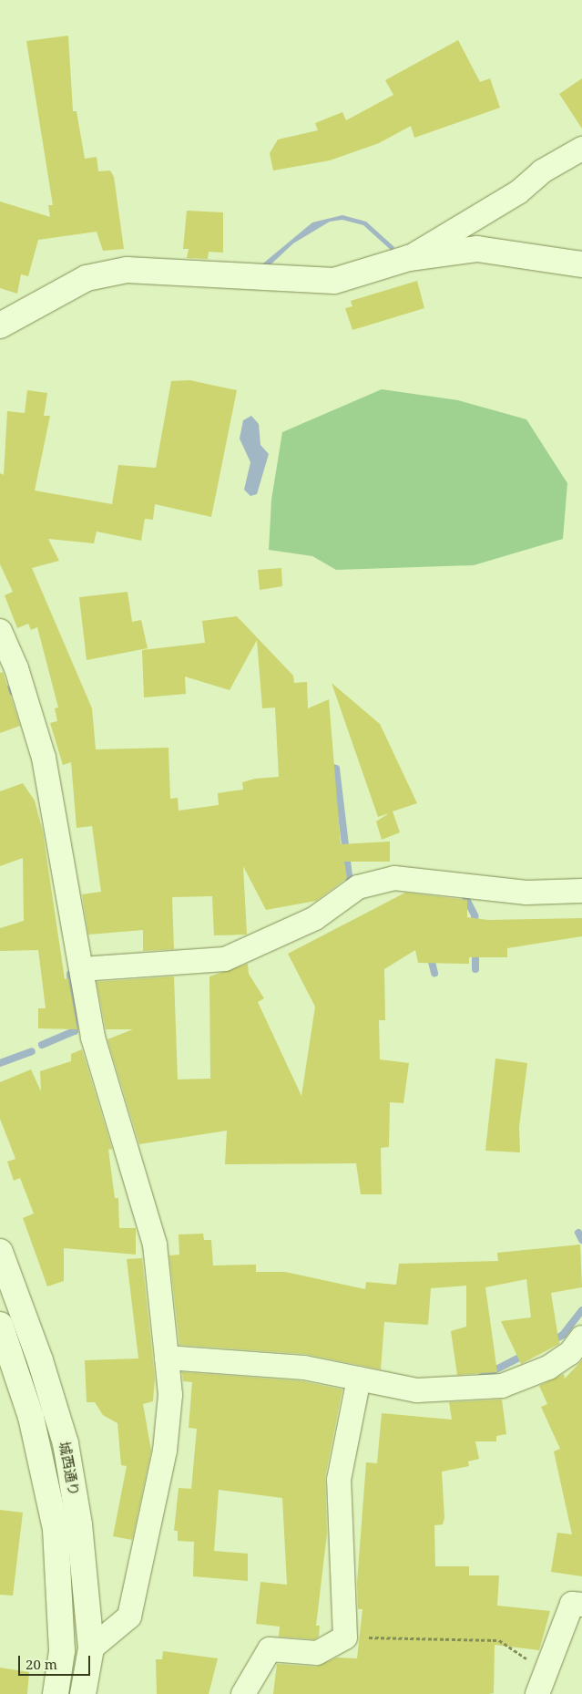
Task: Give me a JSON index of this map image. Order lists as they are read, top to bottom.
{
  "streets": {
    "street": ["城西通り"]
  },
  "scale_bar": "20 m"
}
